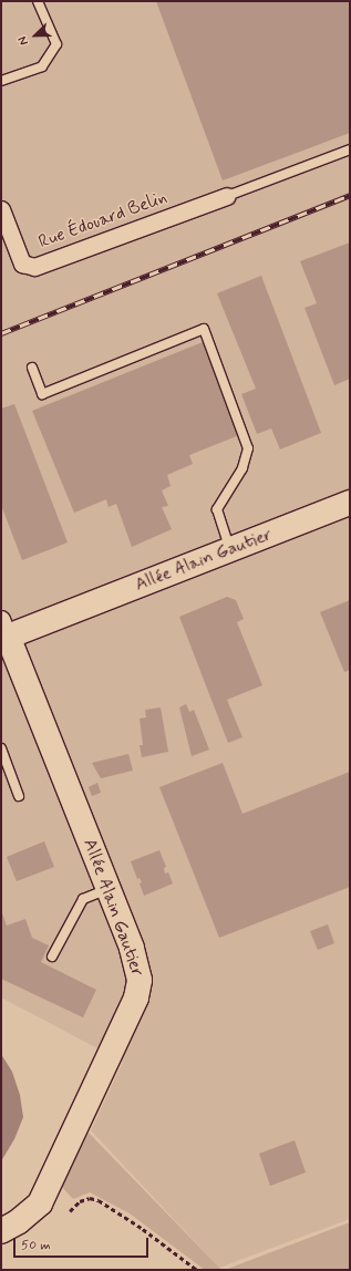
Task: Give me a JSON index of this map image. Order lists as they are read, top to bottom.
{
  "streets": {
    "street": ["Rue Édouard Belin", "Allée Alain Gautier"]
  },
  "scale_bar": "50 m",
  "north": "bottom left"
}
